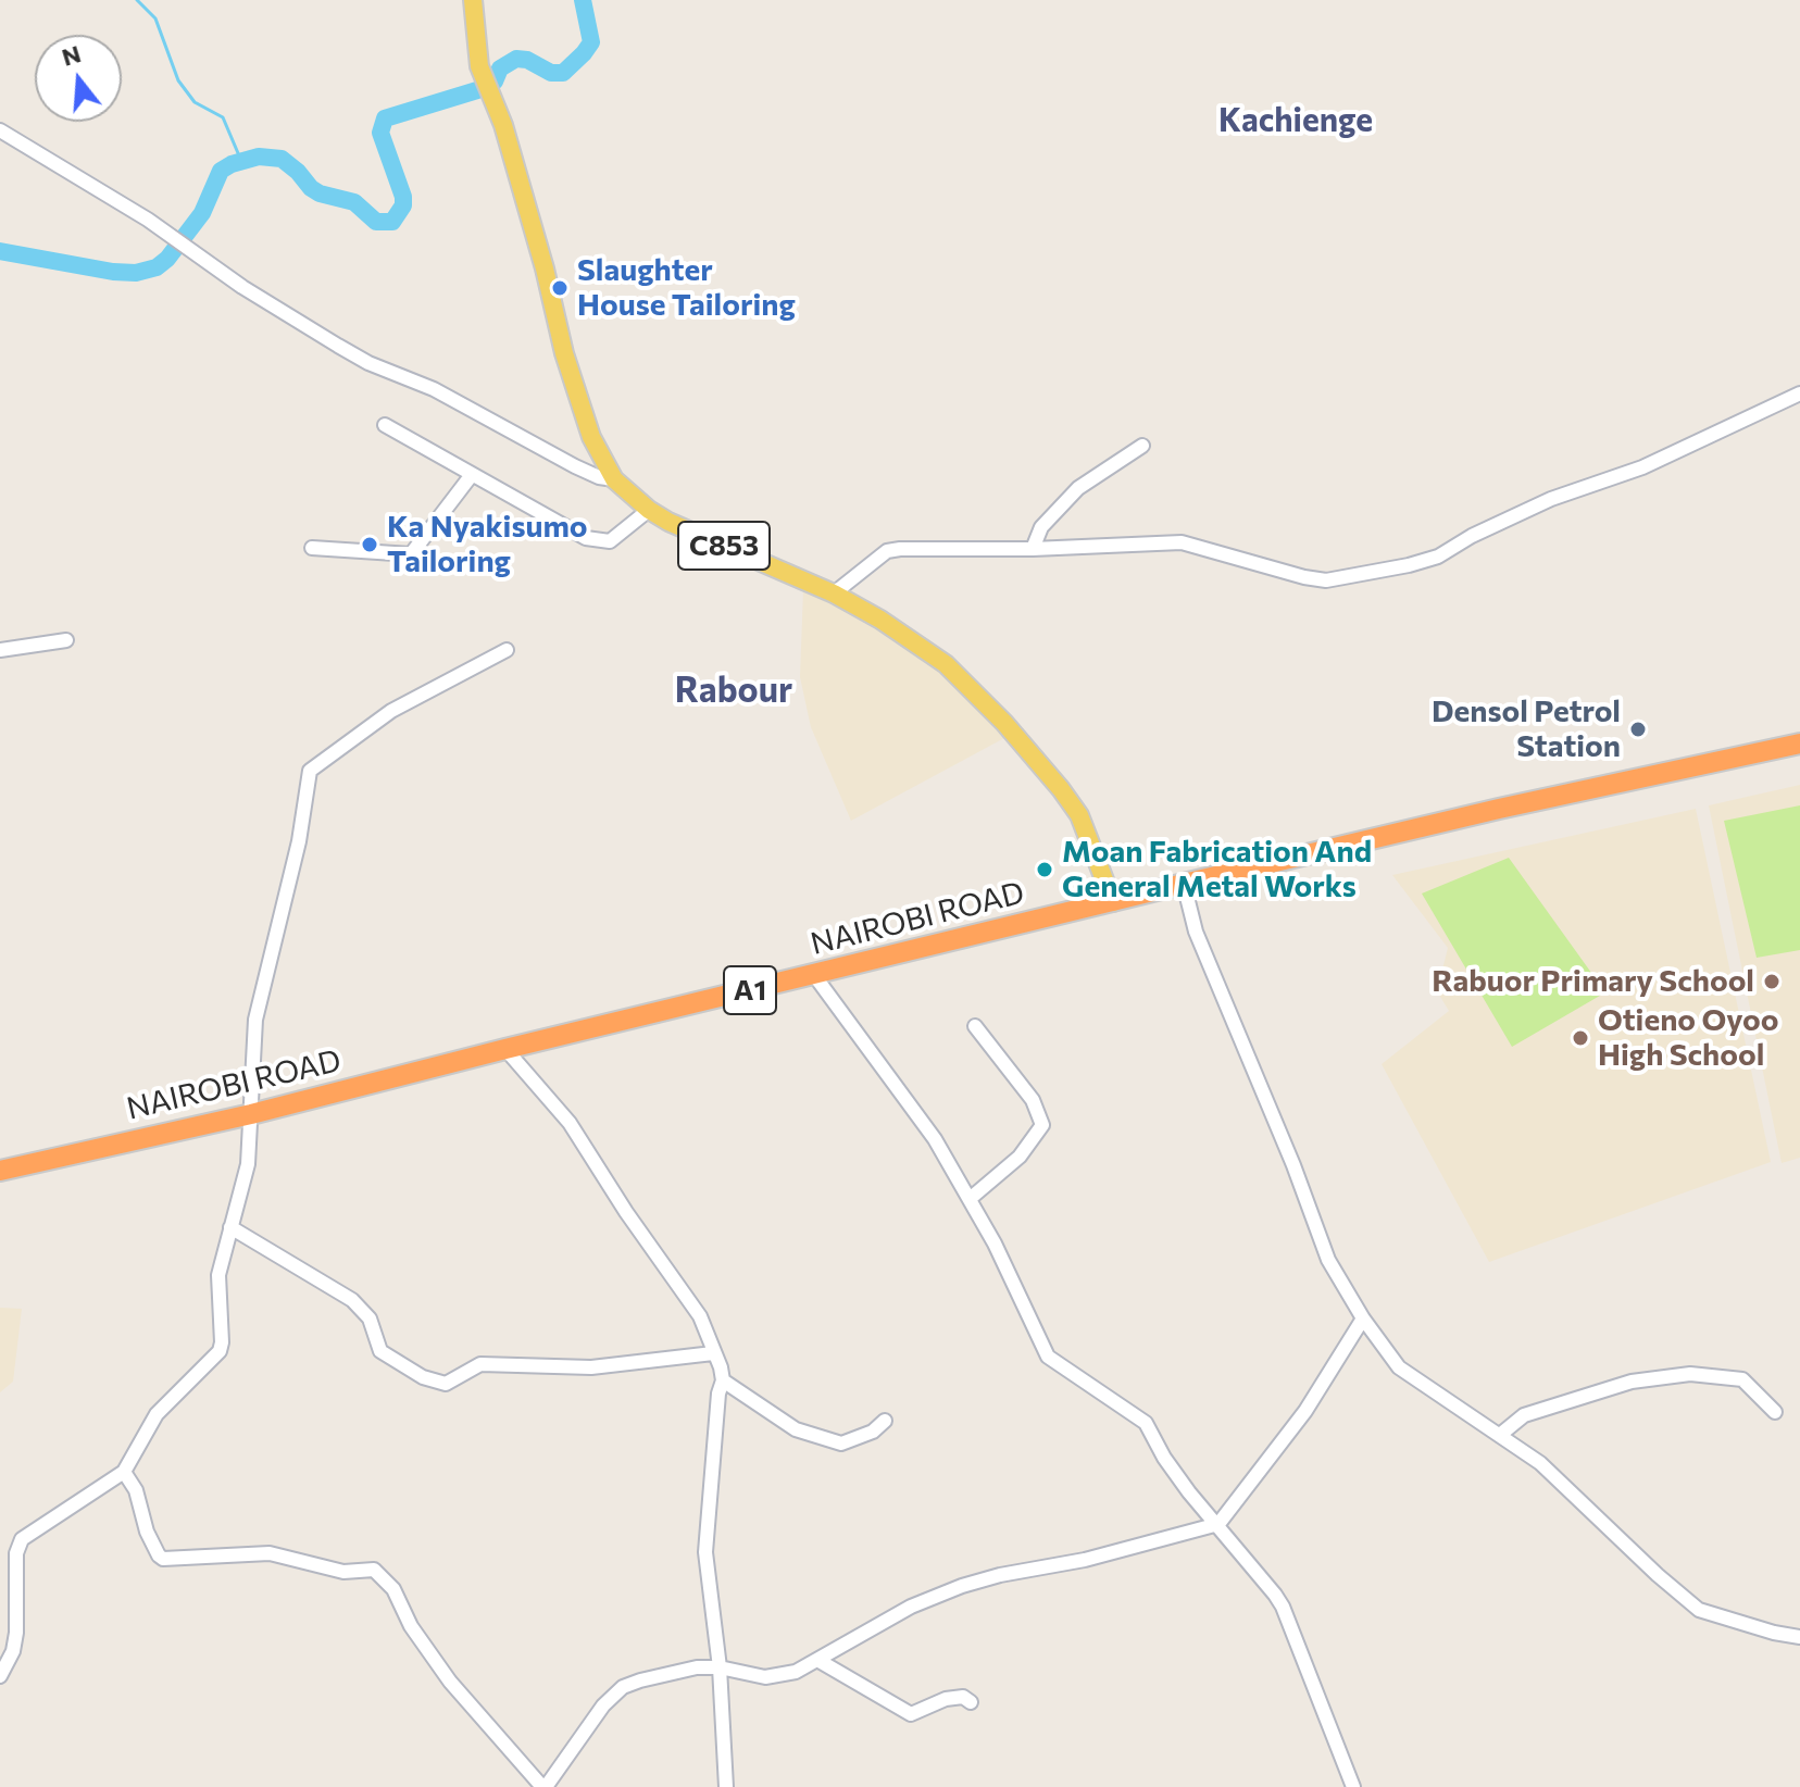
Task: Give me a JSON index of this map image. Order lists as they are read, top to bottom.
{
  "streets": {
    "highway": ["NAIROBI ROAD", "A1"],
    "main road": ["C853"]
  },
  "crossings": [
    ["C853", "NAIROBI ROAD"]
  ],
  "districts": ["Kachienge", "Rabour"],
  "places": [
    "Slaughter House Tailoring",
    "Ka Nyakisumo Tailoring",
    "Densol Petrol Station",
    "Moan Fabrication And General Metal Works",
    "Rabuor Primary School",
    "Otieno Oyoo High School"
  ],
  "north": "top"
}
